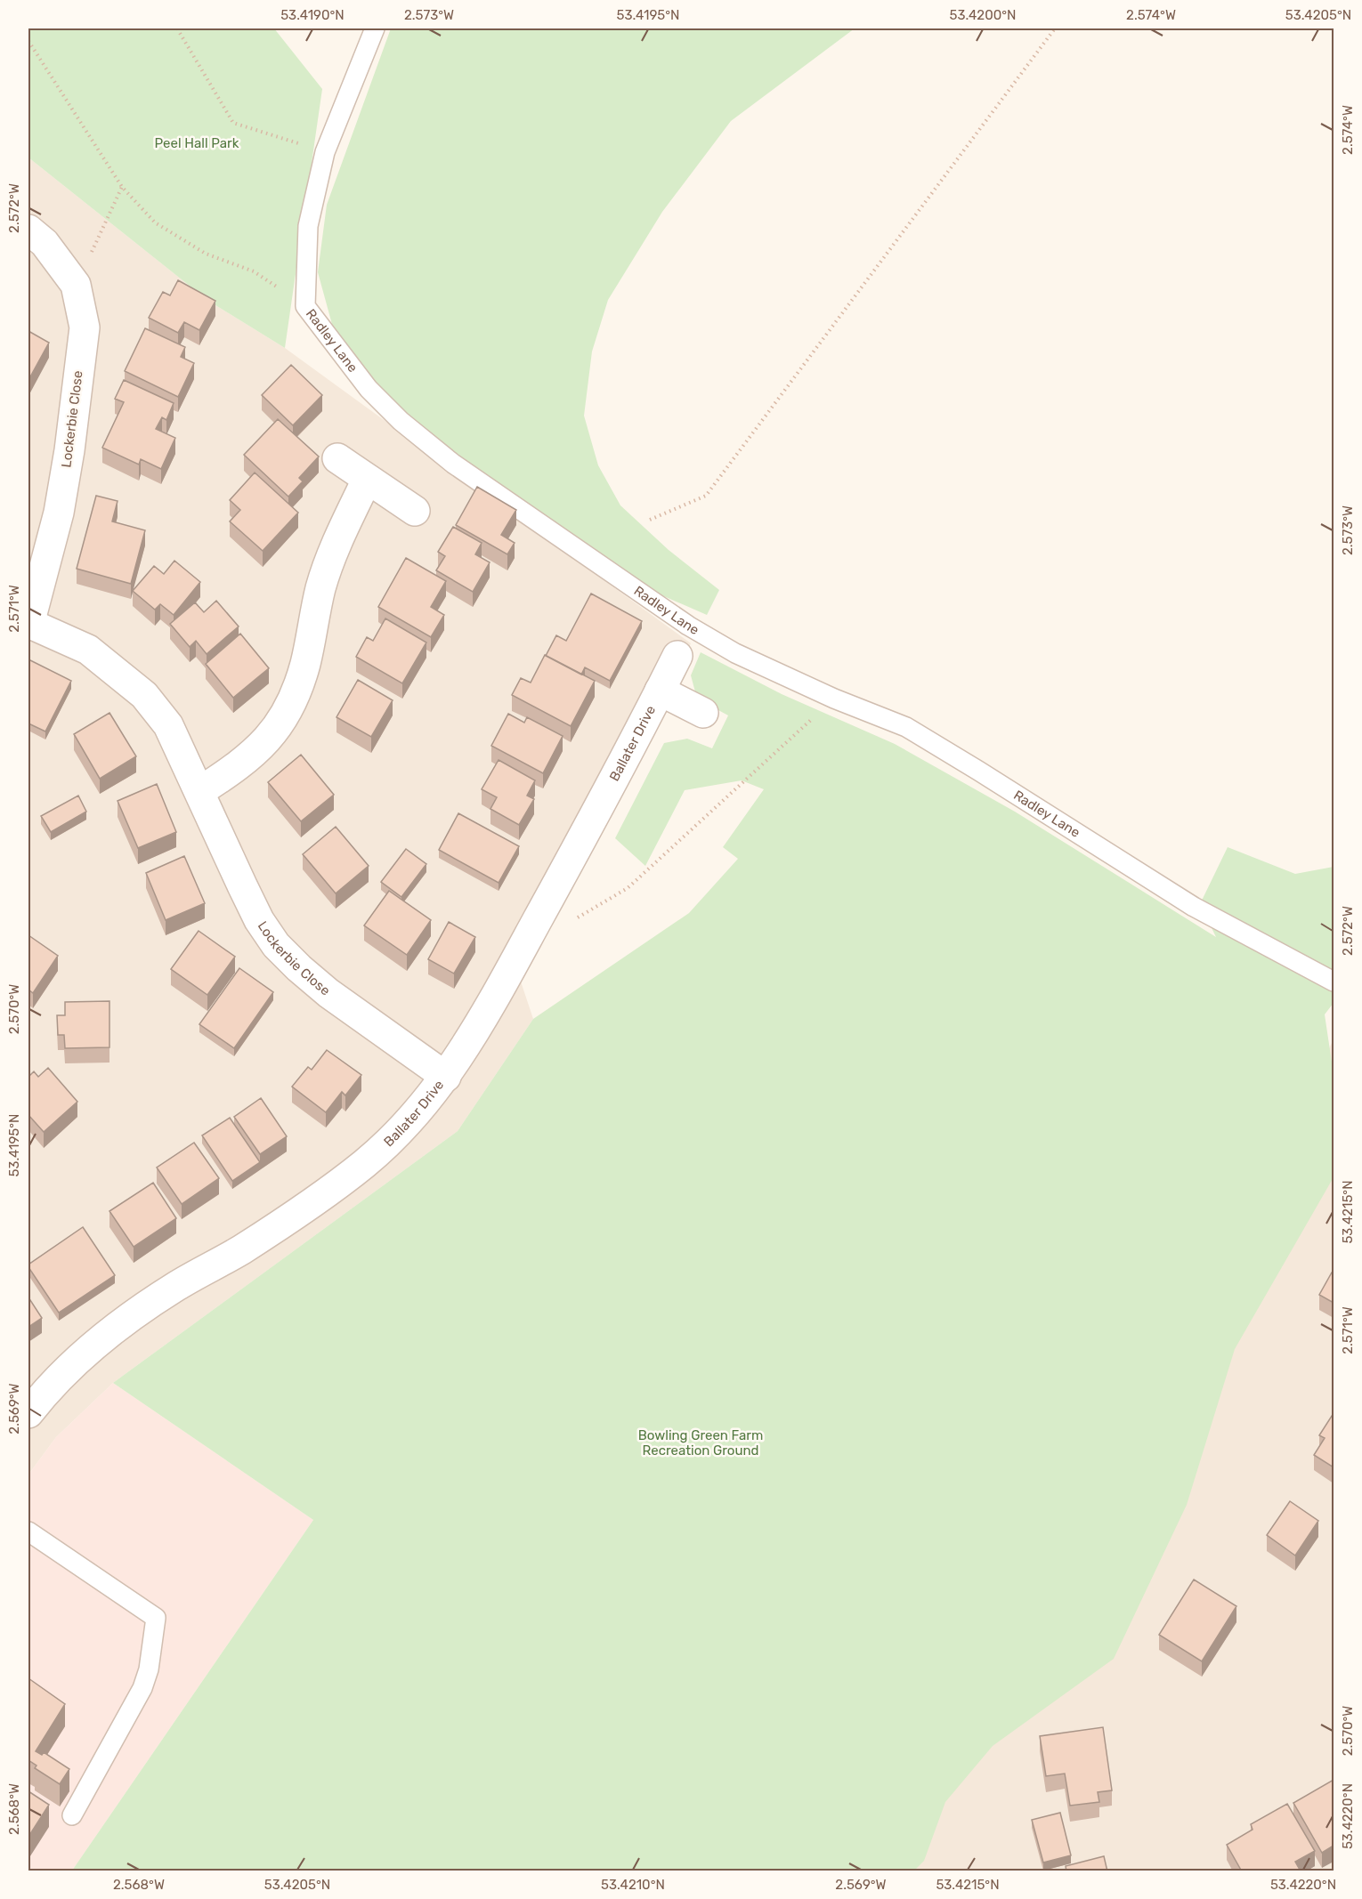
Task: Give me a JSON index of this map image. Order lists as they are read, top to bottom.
{
  "streets": {
    "street": ["Lockerbie Close", "Ballater Drive"],
    "lane": ["Radley Lane"]
  },
  "crossings": [
    ["Lockerbie Close", "Ballater Drive"]
  ],
  "parks": ["Peel Hall Park", "Bowling Green Farm Recreation Ground"],
  "coordinates": [
    "53.4190°N",
    "2.573°W",
    "53.4195°N",
    "53.4200°N",
    "2.574°W",
    "53.4205°N",
    "2.572°W",
    "2.571°W",
    "2.570°W",
    "53.4215°N",
    "2.569°W",
    "2.568°W",
    "53.4220°N",
    "53.4210°N"
  ]
}
